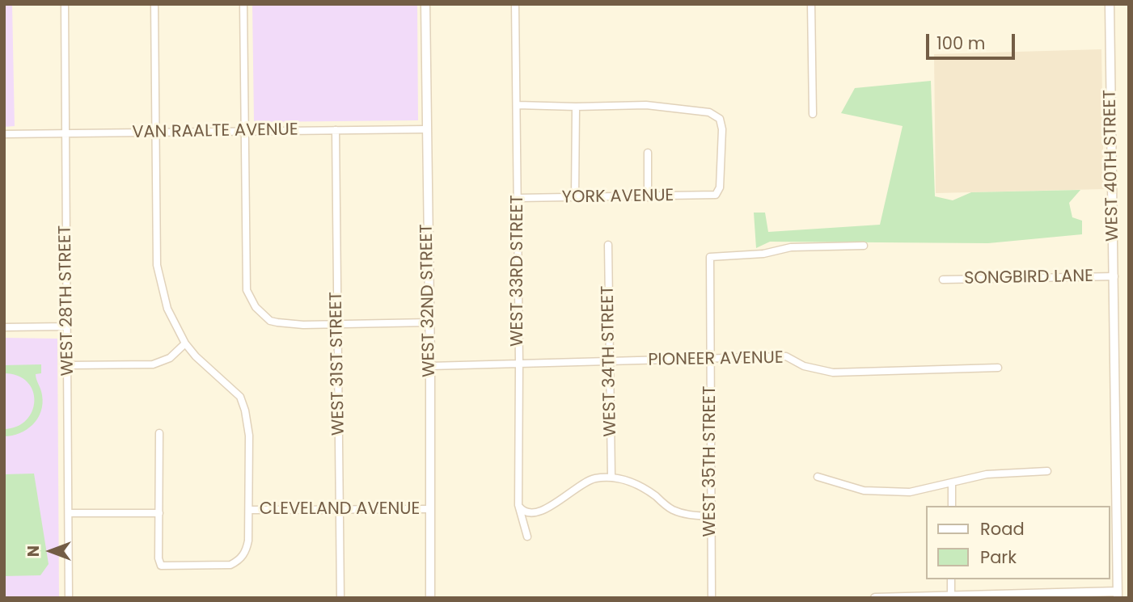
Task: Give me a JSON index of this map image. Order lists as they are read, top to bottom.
{
  "streets": {
    "street": [
      "VAN RAALTE AVENUE",
      "WEST 40TH STREET",
      "YORK AVENUE",
      "WEST 33RD STREET",
      "SONGBIRD LANE",
      "WEST 28TH STREET",
      "WEST 32ND STREET",
      "PIONEER AVENUE",
      "WEST 34TH STREET",
      "WEST 31ST STREET",
      "WEST 35TH STREET",
      "CLEVELAND AVENUE"
    ]
  },
  "crossings": [
    ["VAN RAALTE AVENUE", "WEST 28TH STREET"],
    ["VAN RAALTE AVENUE", "WEST 32ND STREET"],
    ["VAN RAALTE AVENUE", "WEST 31ST STREET"],
    ["WEST 40TH STREET", "SONGBIRD LANE"],
    ["YORK AVENUE", "WEST 33RD STREET"],
    ["WEST 33RD STREET", "PIONEER AVENUE"],
    ["WEST 32ND STREET", "PIONEER AVENUE"],
    ["WEST 32ND STREET", "CLEVELAND AVENUE"],
    ["PIONEER AVENUE", "WEST 34TH STREET"],
    ["PIONEER AVENUE", "WEST 35TH STREET"],
    ["WEST 31ST STREET", "CLEVELAND AVENUE"]
  ],
  "legend": ["Road", "Park"],
  "scale_bar": "100 m",
  "north": "left"
}
